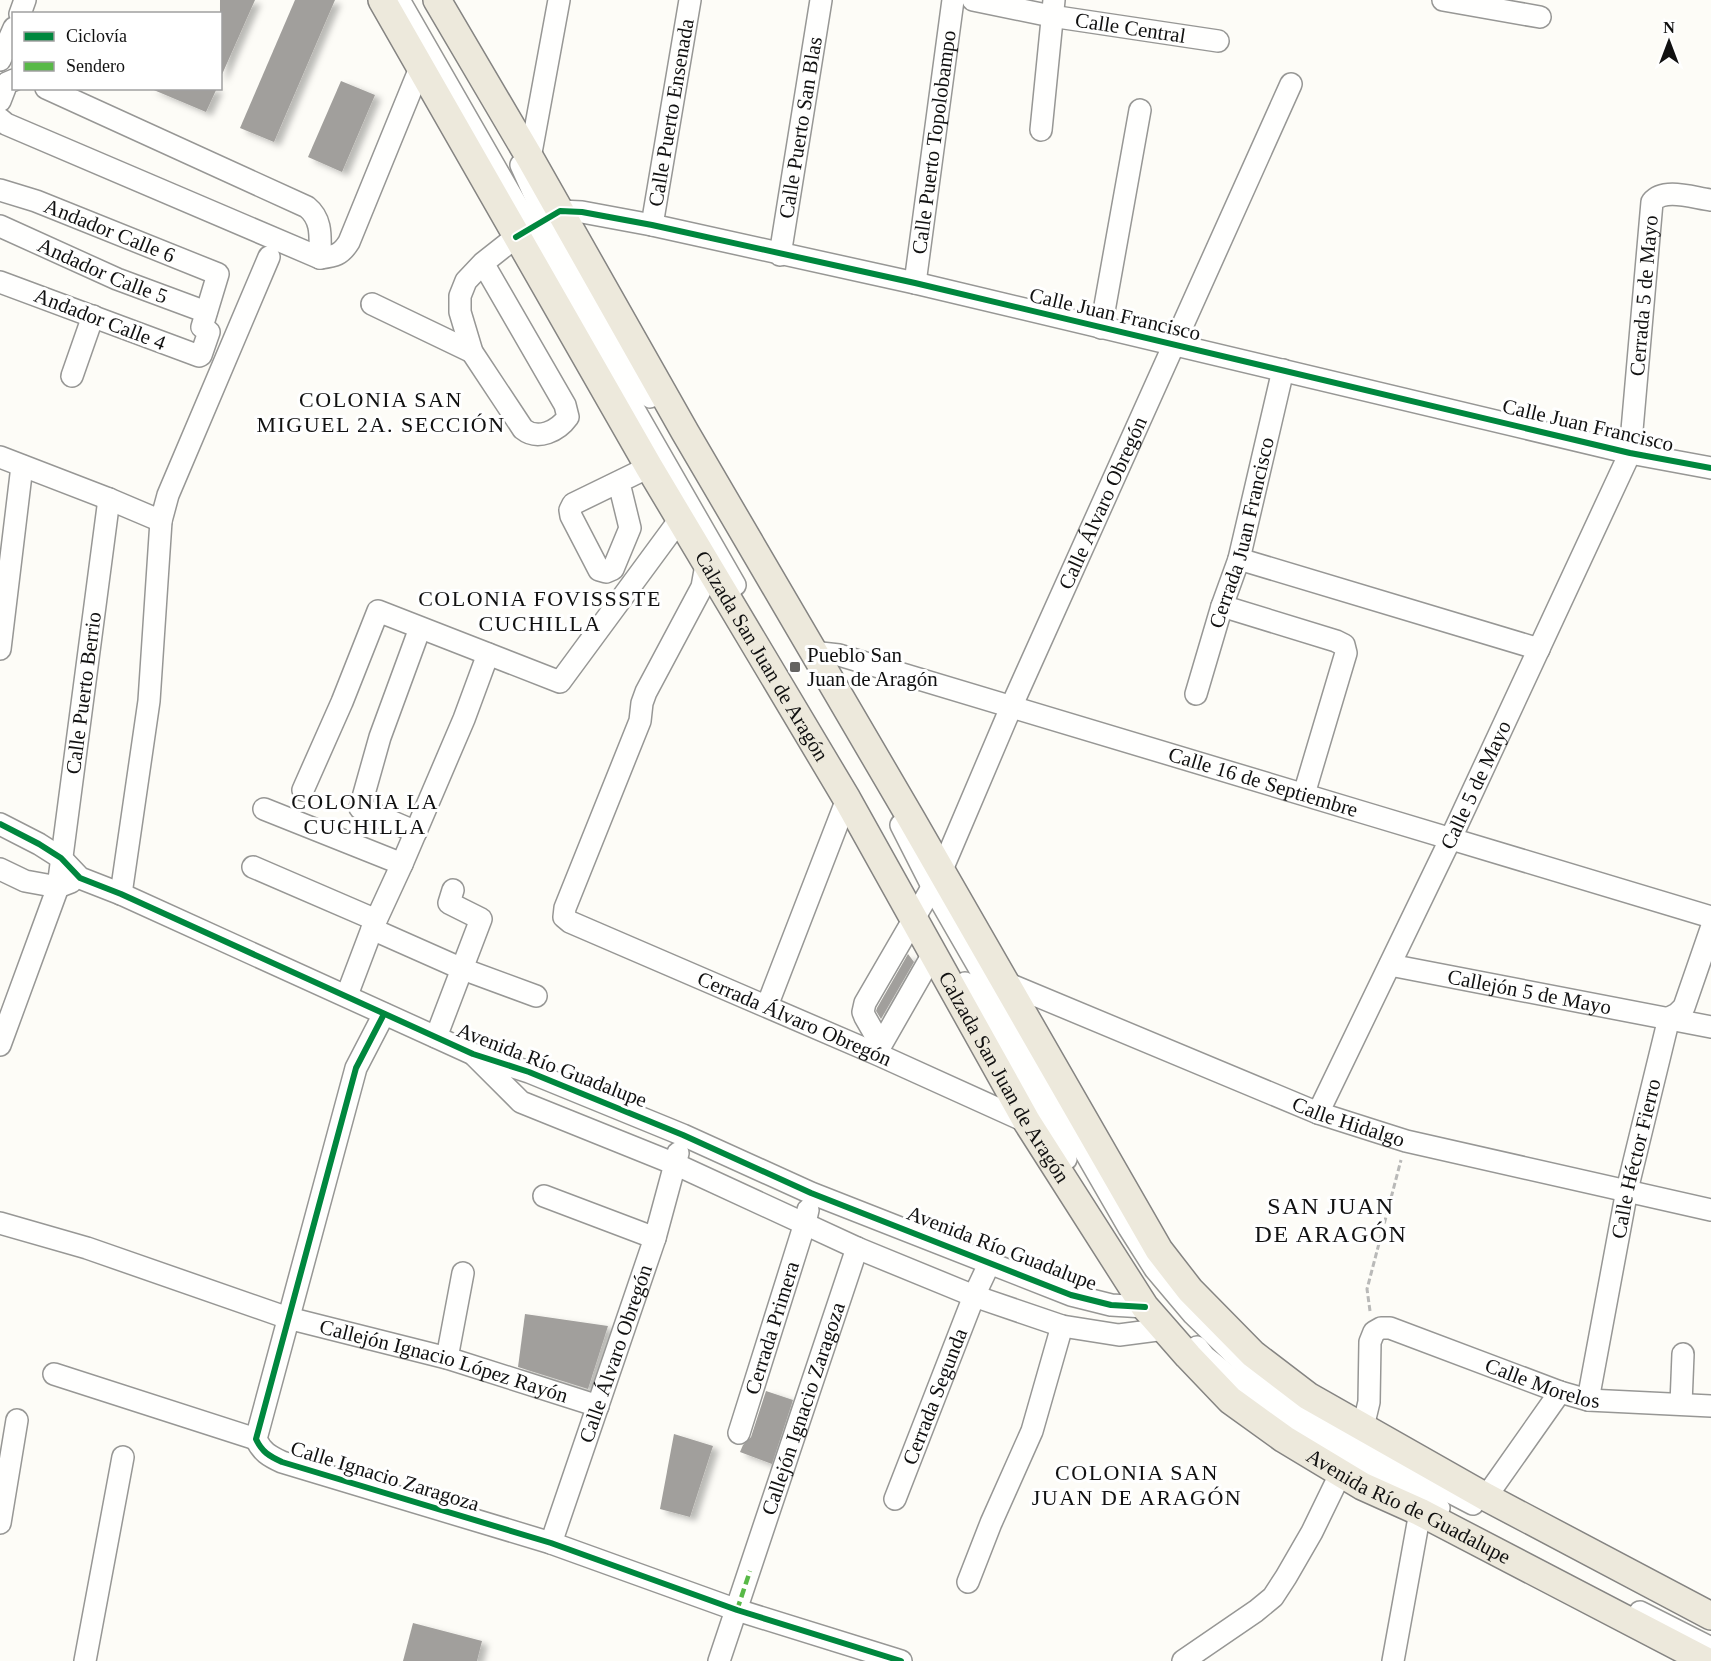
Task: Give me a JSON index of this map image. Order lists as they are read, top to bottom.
{
  "streets": {
    "main road": ["Calzada San Juan de Aragón", "Avenida Río de Guadalupe"],
    "street": [
      "Calle Central",
      "Calle Puerto Ensenada",
      "Calle Puerto San Blas",
      "Calle Puerto Topolobampo",
      "Andador Calle 6",
      "Andador Calle 5",
      "Cerrada 5 de Mayo",
      "Calle Juan Francisco",
      "Andador Calle 4",
      "Calle Álvaro Obregón",
      "Cerrada Juan Francisco",
      "Calle Puerto Berrio",
      "Calle 16 de Septiembre",
      "Calle 5 de Mayo",
      "Callejón 5 de Mayo",
      "Cerrada Álvaro Obregón",
      "Avenida Río Guadalupe",
      "Calle Hidalgo",
      "Calle Héctor Fierro",
      "Cerrada Primera",
      "Callejón Ignacio López Rayón",
      "Calle Morelos",
      "Cerrada Segunda",
      "Callejón Ignacio Zaragoza",
      "Calle Ignacio Zaragoza"
    ]
  },
  "crossings": [
    ["Calle Puerto Ensenada", "Calle Juan Francisco"],
    ["Calle Puerto San Blas", "Calle Juan Francisco"],
    ["Calle Puerto Topolobampo", "Calle Juan Francisco"],
    ["Andador Calle 6", "Andador Calle 5"],
    ["Andador Calle 6", "Andador Calle 4"],
    ["Andador Calle 5", "Andador Calle 4"],
    ["Cerrada 5 de Mayo", "Calle Juan Francisco"],
    ["Cerrada 5 de Mayo", "Calle 5 de Mayo"],
    ["Calle Juan Francisco", "Calle Álvaro Obregón"],
    ["Calle Juan Francisco", "Cerrada Juan Francisco"],
    ["Calle Juan Francisco", "Calzada San Juan de Aragón"],
    ["Calle Juan Francisco", "Calle 5 de Mayo"],
    ["Calle Álvaro Obregón", "Calzada San Juan de Aragón"],
    ["Calle Álvaro Obregón", "Calle 16 de Septiembre"],
    ["Calle Álvaro Obregón", "Cerrada Álvaro Obregón"],
    ["Calle Álvaro Obregón", "Avenida Río Guadalupe"],
    ["Calle Álvaro Obregón", "Callejón Ignacio López Rayón"],
    ["Calle Álvaro Obregón", "Calle Ignacio Zaragoza"],
    ["Calzada San Juan de Aragón", "Calle 16 de Septiembre"],
    ["Calzada San Juan de Aragón", "Cerrada Álvaro Obregón"],
    ["Calzada San Juan de Aragón", "Avenida Río Guadalupe"],
    ["Calzada San Juan de Aragón", "Calle Hidalgo"],
    ["Calzada San Juan de Aragón", "Avenida Río de Guadalupe"],
    ["Calle Puerto Berrio", "Avenida Río Guadalupe"],
    ["Calle 16 de Septiembre", "Calle 5 de Mayo"],
    ["Calle 5 de Mayo", "Callejón 5 de Mayo"],
    ["Calle 5 de Mayo", "Calle Hidalgo"],
    ["Callejón 5 de Mayo", "Calle Héctor Fierro"],
    ["Avenida Río Guadalupe", "Cerrada Primera"],
    ["Avenida Río Guadalupe", "Cerrada Segunda"],
    ["Avenida Río Guadalupe", "Callejón Ignacio Zaragoza"],
    ["Avenida Río Guadalupe", "Avenida Río de Guadalupe"],
    ["Calle Hidalgo", "Calle Héctor Fierro"],
    ["Calle Héctor Fierro", "Calle Morelos"],
    ["Callejón Ignacio Zaragoza", "Calle Ignacio Zaragoza"]
  ],
  "districts": [
    "COLONIA SAN MIGUEL 2A. SECCIÓN",
    "COLONIA FOVISSSTE CUCHILLA",
    "COLONIA LA CUCHILLA",
    "SAN JUAN DE ARAGÓN",
    "COLONIA SAN JUAN DE ARAGÓN"
  ],
  "places": {
    "transit": ["Pueblo San Juan de Aragón"]
  },
  "legend": ["Ciclovía", "Sendero"],
  "north": "top"
}
